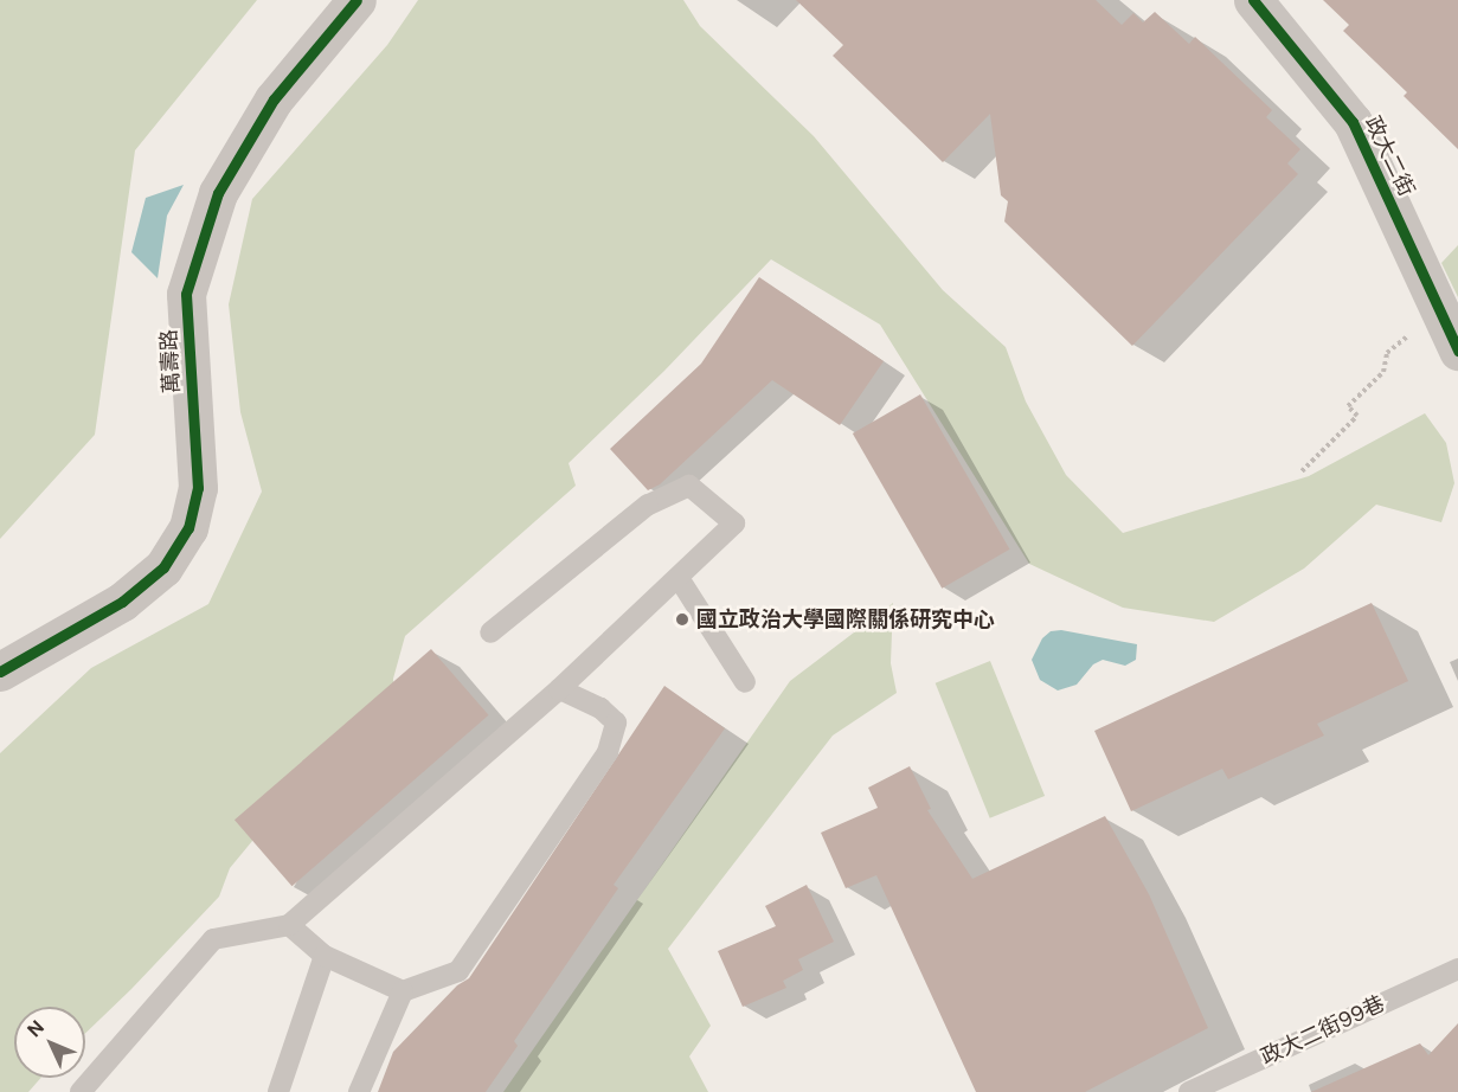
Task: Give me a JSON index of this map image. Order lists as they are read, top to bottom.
{
  "streets": {
    "street": ["政大二街", "萬壽路"],
    "lane": ["政大二街99巷"]
  },
  "places": ["國立政治大學國際關係研究中心"],
  "north": "top left"
}
